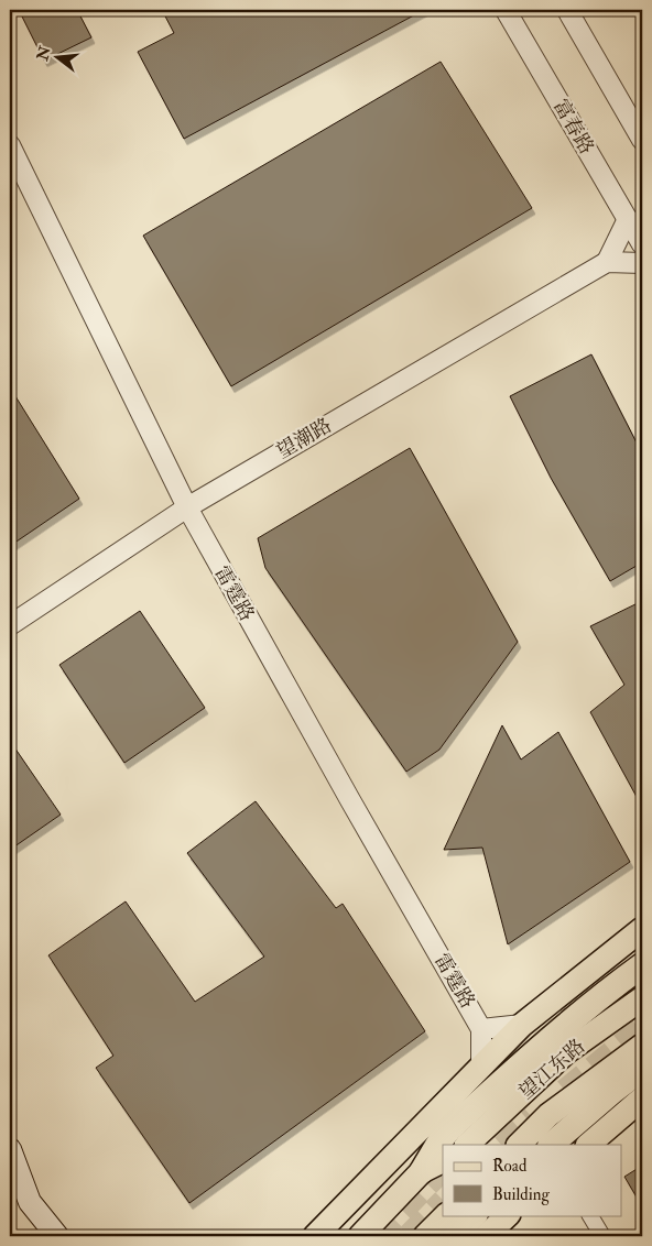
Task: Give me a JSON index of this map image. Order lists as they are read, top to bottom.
{
  "streets": {
    "main road": ["望江东路"],
    "street": ["富春路", "望潮路", "雷霆路"]
  },
  "crossings": [
    ["望潮路", "雷霆路"]
  ],
  "legend": ["Road", "Building"],
  "north": "left"
}
